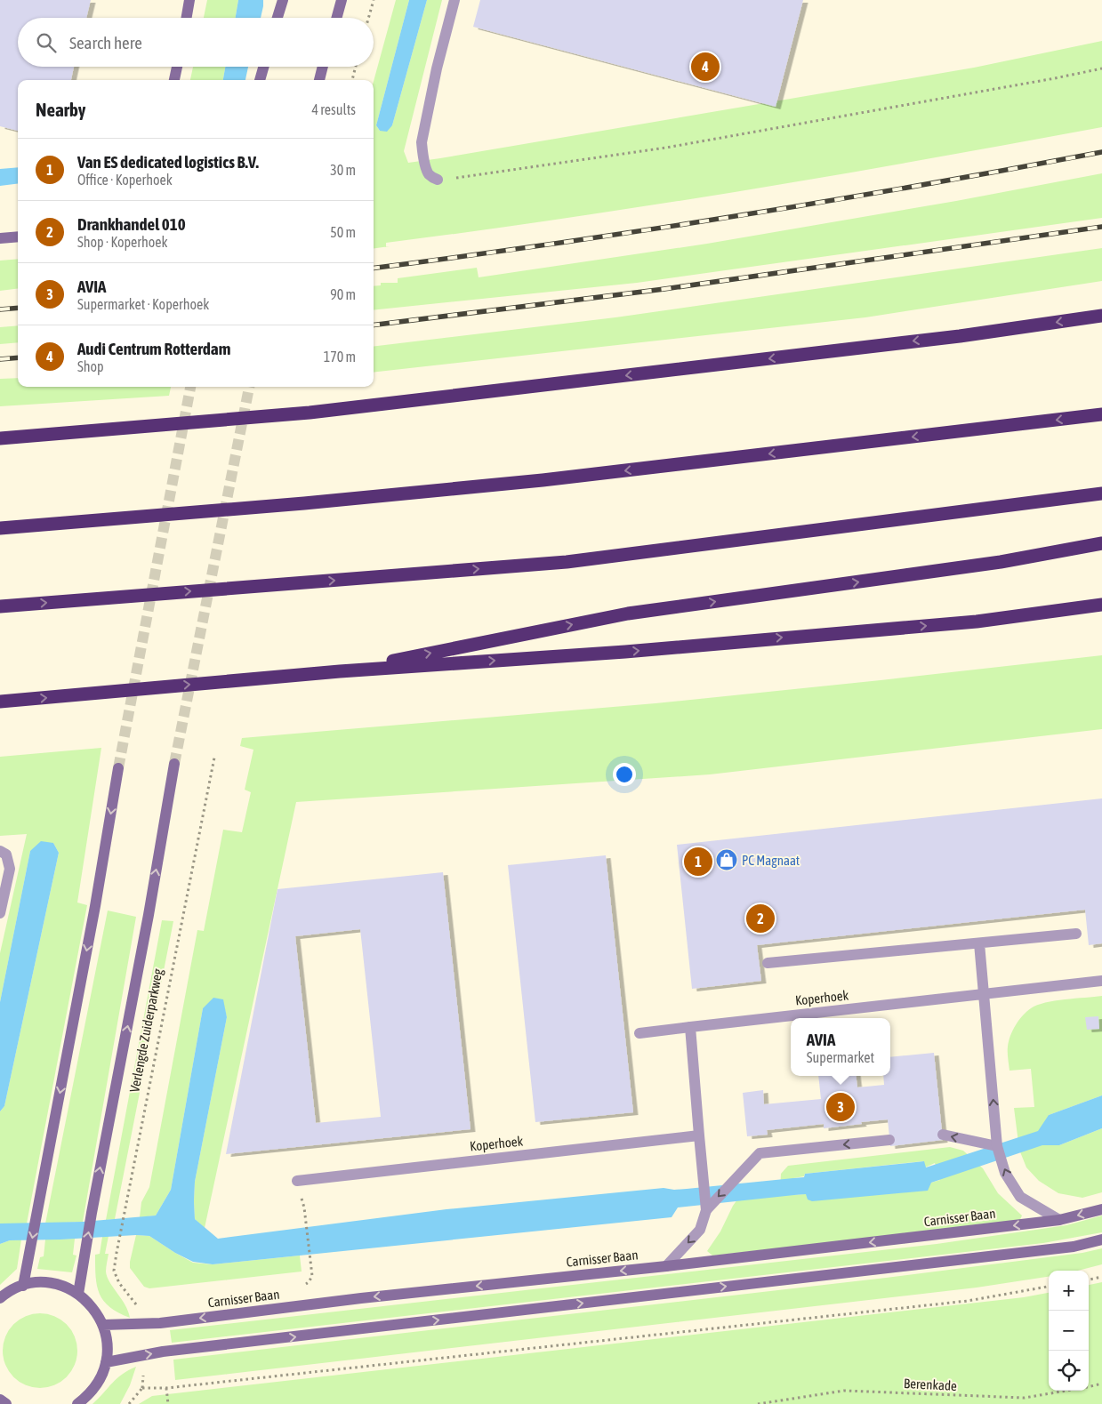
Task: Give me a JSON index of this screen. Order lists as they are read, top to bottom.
{
  "streets": {
    "main road": ["Verlengde Zuiderparkweg", "Carnisser Baan"],
    "street": ["Koperhoek"],
    "path": ["Berenkade"]
  },
  "places": {
    "shop": ["PC Magnaat"]
  },
  "page": {
    "search": "Search here",
    "pins": [
      "4",
      "1",
      "2",
      "3"
    ],
    "heading": ["Nearby", "4 results"],
    "list": [
      {
        "mark": "1",
        "name": "Van ES dedicated logistics B.V.",
        "note": "Office · Koperhoek",
        "value": "30 m"
      },
      {
        "mark": "2",
        "name": "Drankhandel 010",
        "note": "Shop · Koperhoek",
        "value": "50 m"
      },
      {
        "mark": "3",
        "name": "AVIA",
        "note": "Supermarket · Koperhoek",
        "value": "90 m"
      },
      {
        "mark": "4",
        "name": "Audi Centrum Rotterdam",
        "note": "Shop",
        "value": "170 m"
      }
    ],
    "popup": ["AVIA", "Supermarket"],
    "map_buttons": ["+", "−"]
  }
}
